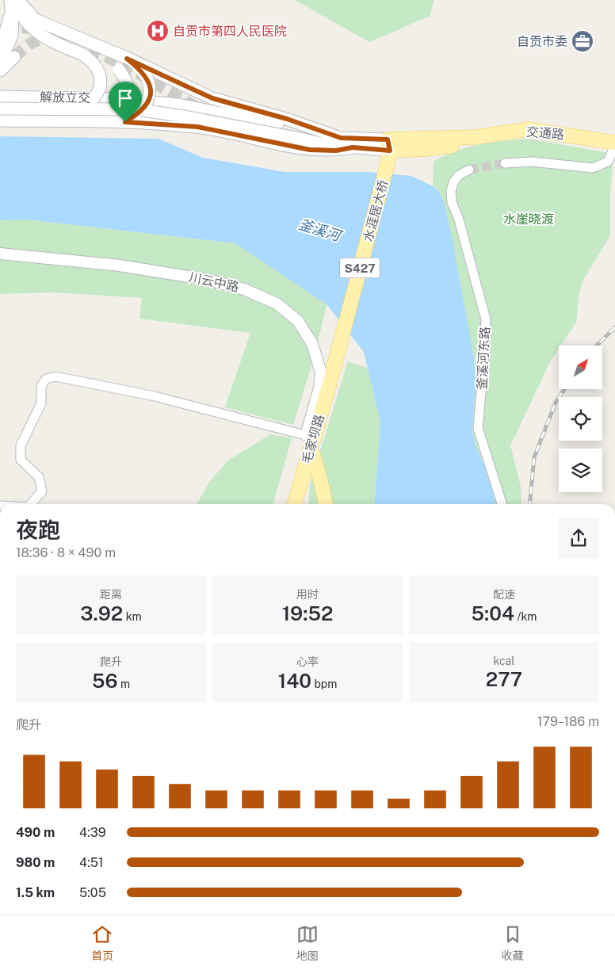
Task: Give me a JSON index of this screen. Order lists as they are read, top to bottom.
{
  "streets": {
    "main road": [
      "解放立交",
      "交通路",
      "水涯居大桥",
      "S427",
      "毛家坝路"
    ],
    "street": ["川云中路", "釜溪河东路"]
  },
  "crossings": [
    ["交通路", "水涯居大桥"],
    ["水涯居大桥", "毛家坝路"],
    ["川云中路", "毛家坝路"]
  ],
  "water": ["釜溪河"],
  "parks": ["水崖晓渡"],
  "places": {
    "hospital": ["自贡市第四人民医院"],
    "office": ["自贡市委"]
  },
  "north": "top right",
  "page": {
    "heading": ["夜跑", "18:36 · 8 × 490 m"],
    "stats": [
      ["距离", "3.92 km"],
      ["用时", "19:52"],
      ["配速", "5:04 /km"],
      ["爬升", "56 m"],
      ["心率", "140 bpm"],
      ["kcal", "277"]
    ],
    "chart": ["爬升", "179–186 m"],
    "list": [
      {
        "name": "490 m",
        "note": "4:39"
      },
      {
        "name": "980 m",
        "note": "4:51"
      },
      {
        "name": "1.5 km",
        "note": "5:05"
      }
    ],
    "tabs": ["首页", "地图", "收藏"]
  }
}
